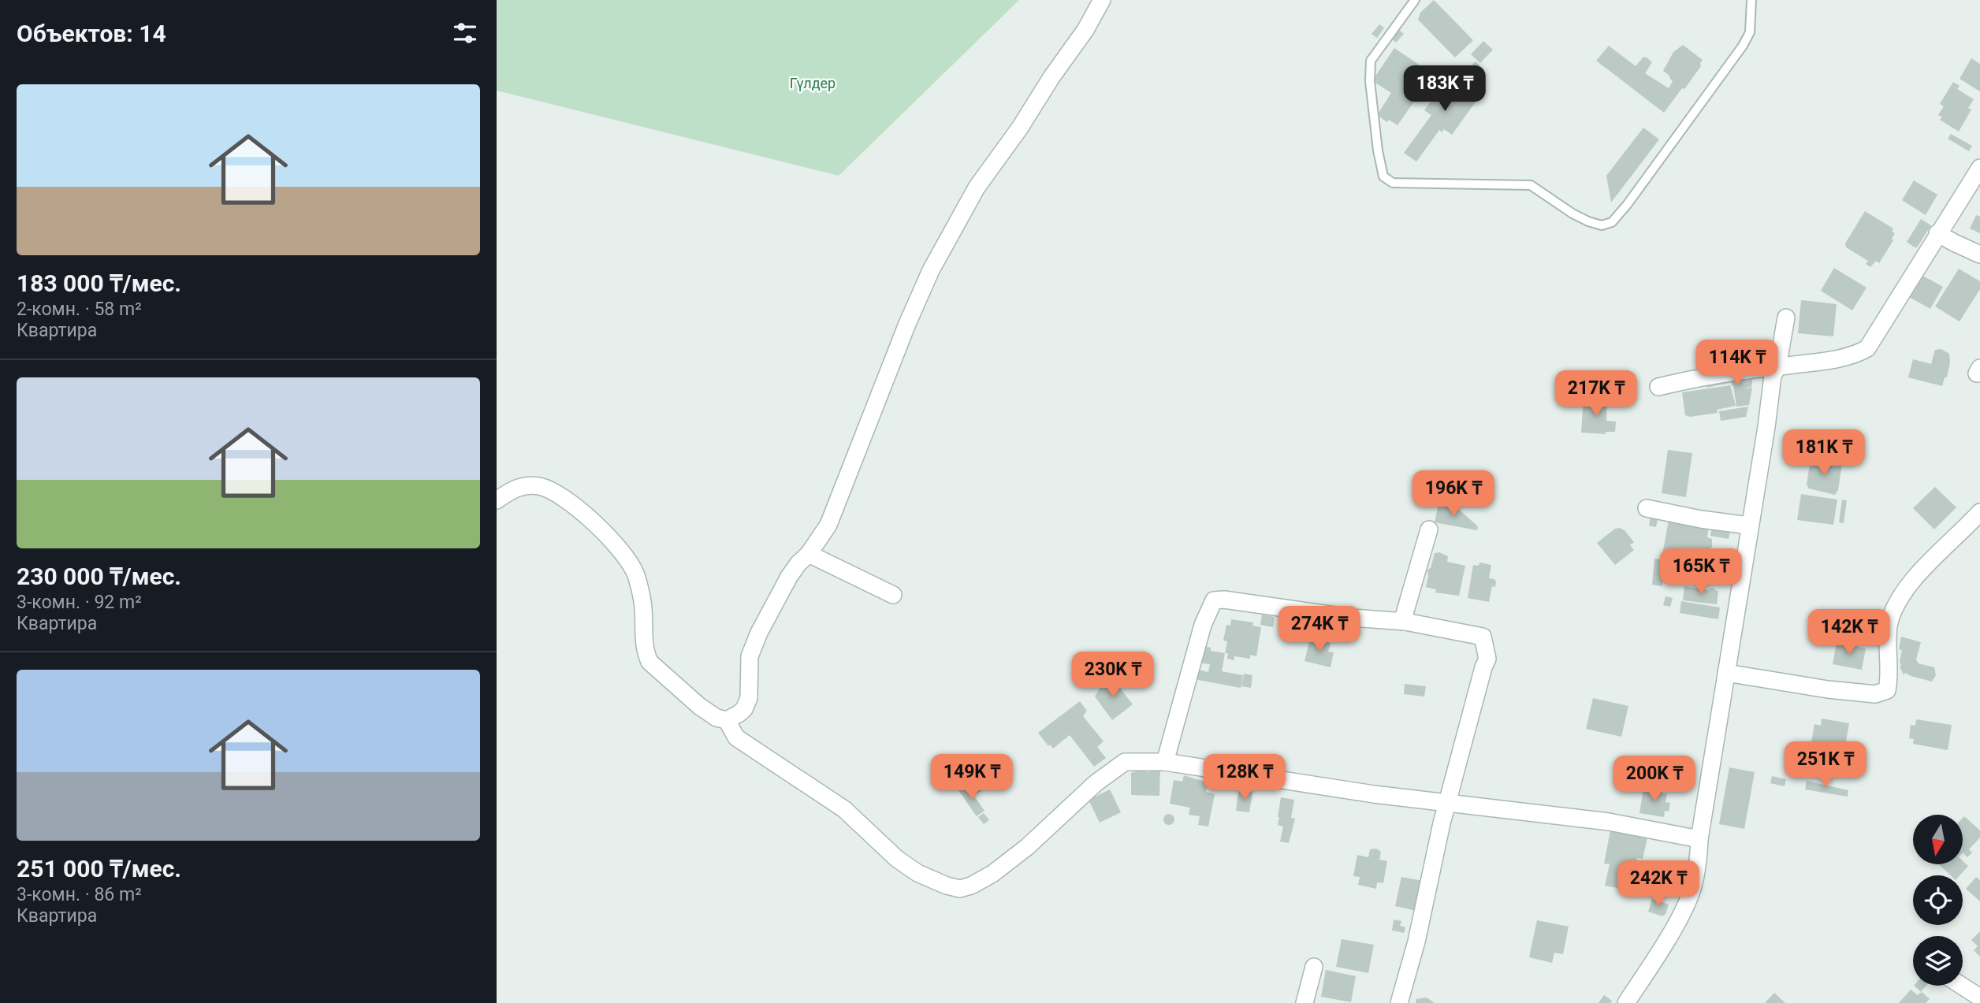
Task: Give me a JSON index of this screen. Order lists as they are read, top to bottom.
{
  "parks": ["Гүлдер"],
  "north": "bottom",
  "page": {
    "heading": "Объектов: 14",
    "price": [
      "183K ₸",
      "114K ₸",
      "217K ₸",
      "181K ₸",
      "196K ₸",
      "165K ₸",
      "274K ₸",
      "142K ₸",
      "230K ₸",
      "251K ₸",
      "149K ₸",
      "128K ₸",
      "200K ₸",
      "242K ₸"
    ],
    "list": [
      {
        "name": "183 000 ₸/мес.",
        "note": "2-комн. · 58 m² · Квартира"
      },
      {
        "name": "230 000 ₸/мес.",
        "note": "3-комн. · 92 m² · Квартира"
      },
      {
        "name": "251 000 ₸/мес.",
        "note": "3-комн. · 86 m² · Квартира"
      }
    ]
  }
}
